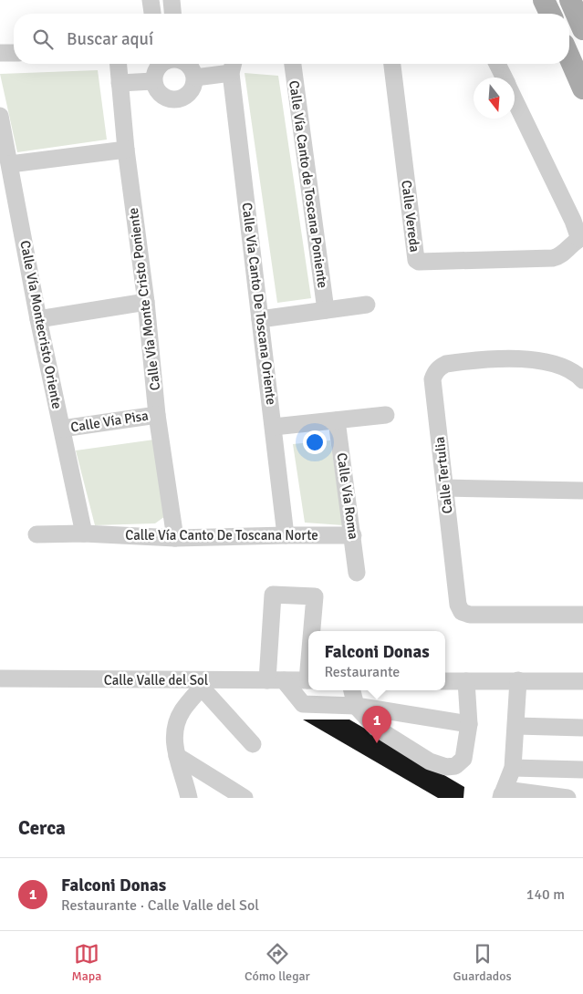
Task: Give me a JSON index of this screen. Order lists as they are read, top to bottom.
{
  "streets": {
    "street": [
      "Calle Vía Canto de Toscana Poniente",
      "Calle Vereda",
      "Calle Vía Monte Cristo Poniente",
      "Calle Vía Canto De Toscana Oriente",
      "Calle Vía Montecristo Oriente",
      "Calle Vía Pisa",
      "Calle Tertulia",
      "Calle Vía Roma",
      "Calle Vía Canto De Toscana Norte",
      "Calle Valle del Sol"
    ]
  },
  "crossings": [
    ["Calle Vía Monte Cristo Poniente", "Calle Vía Pisa"],
    ["Calle Vía Monte Cristo Poniente", "Calle Vía Canto De Toscana Norte"],
    ["Calle Vía Canto De Toscana Oriente", "Calle Vía Canto De Toscana Norte"],
    ["Calle Vía Montecristo Oriente", "Calle Vía Pisa"],
    ["Calle Vía Montecristo Oriente", "Calle Vía Canto De Toscana Norte"],
    ["Calle Vía Roma", "Calle Vía Canto De Toscana Norte"]
  ],
  "north": "bottom",
  "page": {
    "search": "Buscar aquí",
    "popup": ["Falconi Donas", "Restaurante"],
    "pins": "1",
    "heading": "Cerca",
    "list": [
      {
        "mark": "1",
        "name": "Falconi Donas",
        "note": "Restaurante · Calle Valle del Sol",
        "value": "140 m"
      }
    ],
    "nav": ["Mapa", "Cómo llegar", "Guardados"]
  }
}
